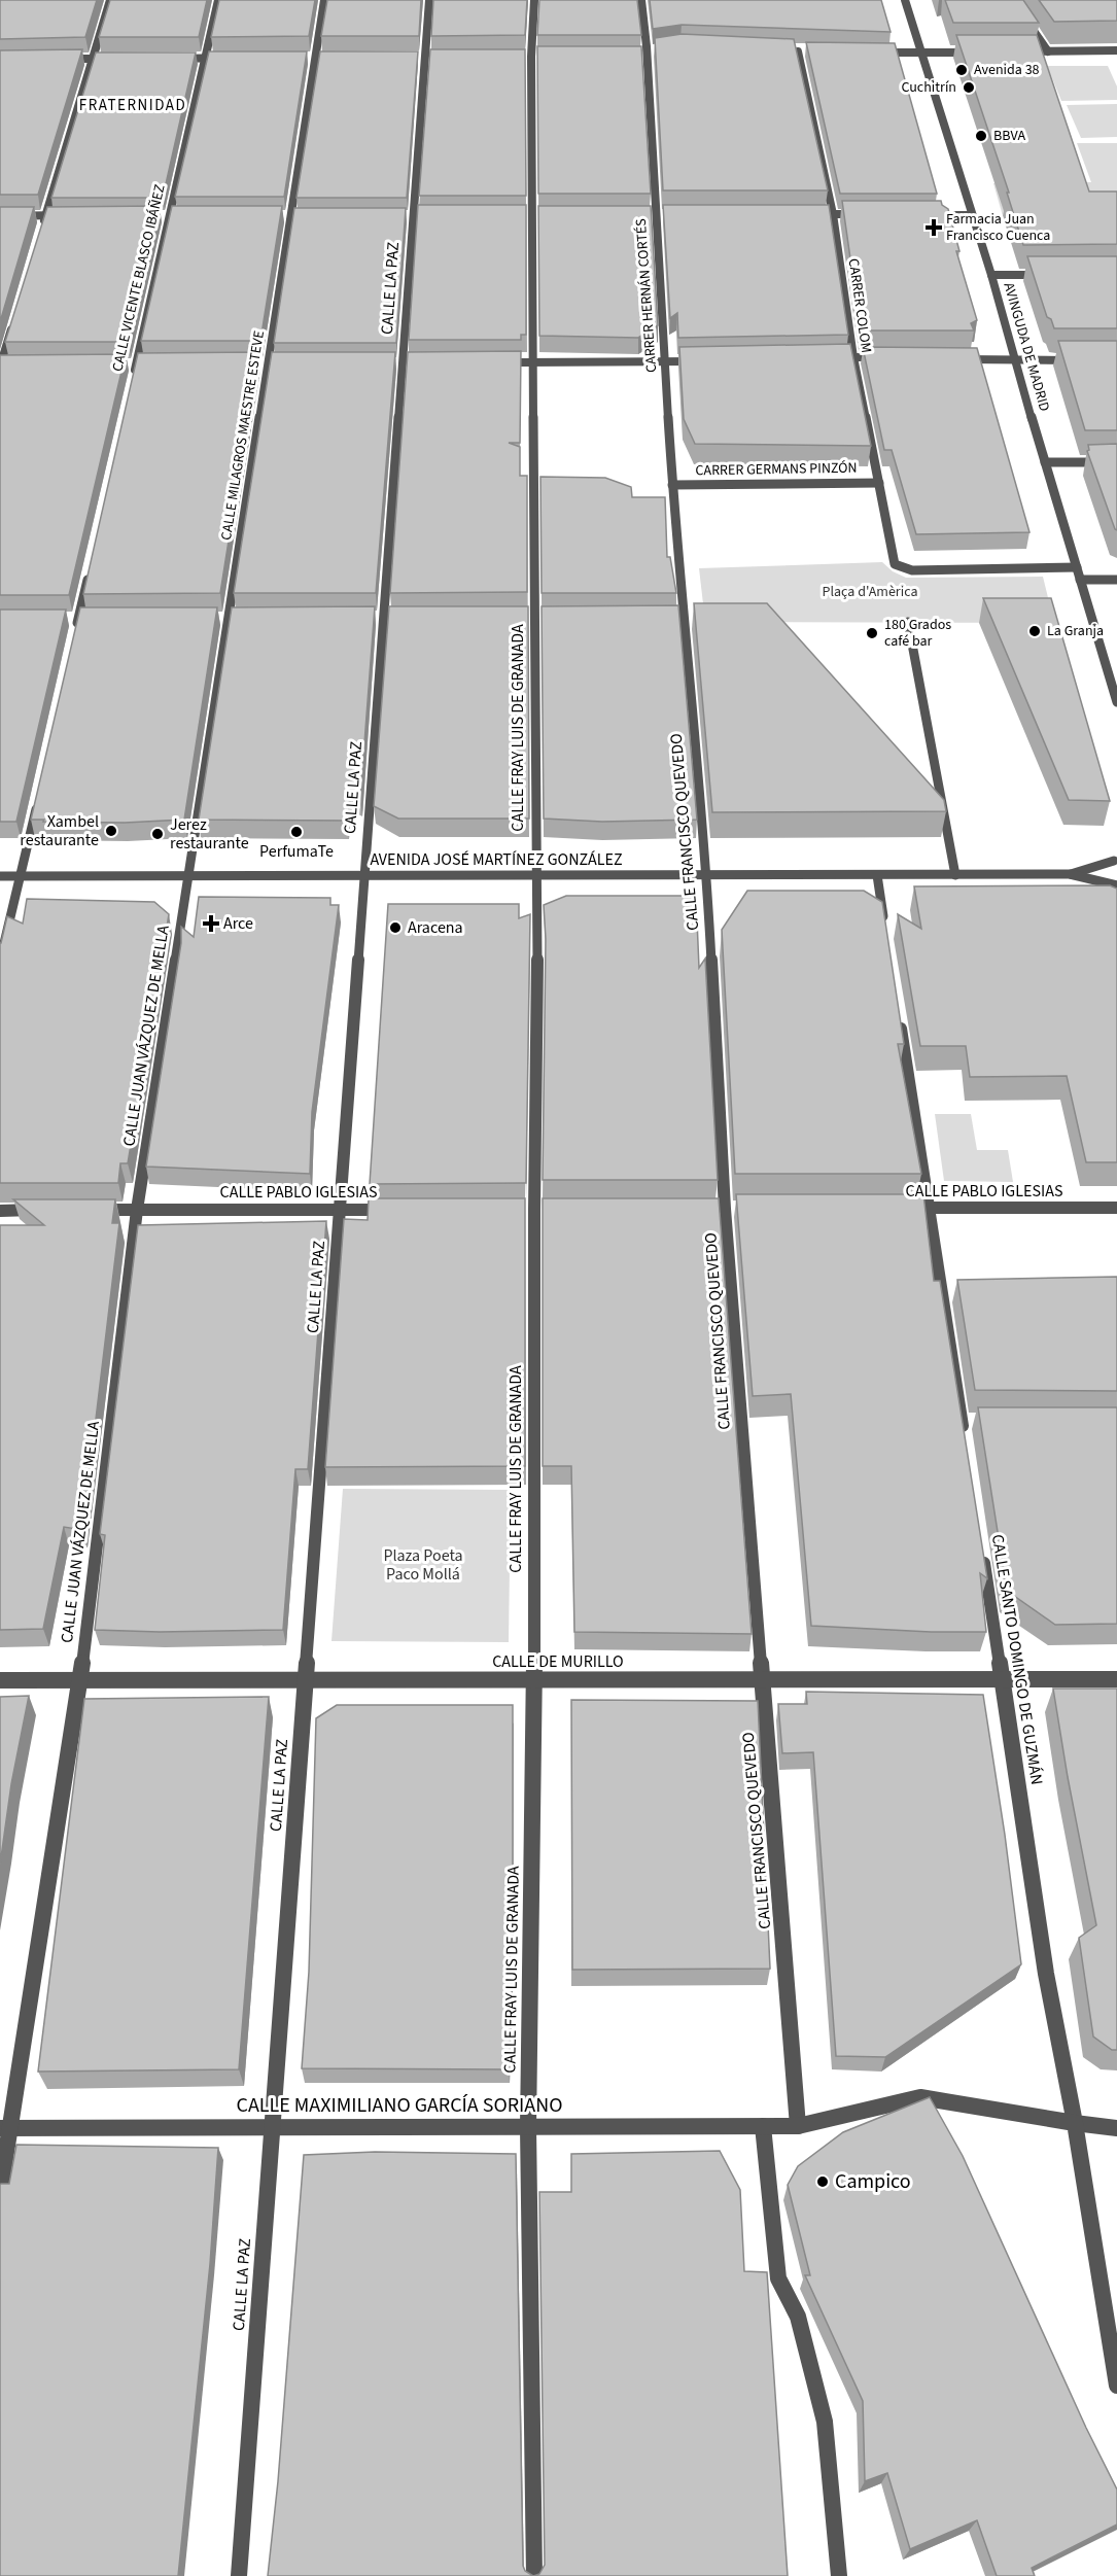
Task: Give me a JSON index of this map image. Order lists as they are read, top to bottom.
{
  "streets": {
    "street": [
      "CALLE VICENTE BLASCO IBÁÑEZ",
      "CALLE LA PAZ",
      "CARRER HERNÁN CORTÉS",
      "CARRER COLOM",
      "AVINGUDA DE MADRID",
      "CALLE MILAGROS MAESTRE ESTEVE",
      "CARRER GERMANS PINZÓN",
      "CALLE FRAY LUIS DE GRANADA",
      "CALLE FRANCISCO QUEVEDO",
      "AVENIDA JOSÉ MARTÍNEZ GONZÁLEZ",
      "CALLE JUAN VÁZQUEZ DE MELLA",
      "CALLE PABLO IGLESIAS",
      "CALLE SANTO DOMINGO DE GUZMÁN",
      "CALLE DE MURILLO",
      "CALLE MAXIMILIANO GARCÍA SORIANO"
    ]
  },
  "crossings": [
    ["CALLE LA PAZ", "AVENIDA JOSÉ MARTÍNEZ GONZÁLEZ"],
    ["CALLE LA PAZ", "CALLE PABLO IGLESIAS"],
    ["CALLE LA PAZ", "CALLE DE MURILLO"],
    ["CALLE LA PAZ", "CALLE MAXIMILIANO GARCÍA SORIANO"],
    ["CARRER HERNÁN CORTÉS", "CARRER GERMANS PINZÓN"],
    ["CARRER HERNÁN CORTÉS", "CALLE FRANCISCO QUEVEDO"],
    ["CARRER COLOM", "AVINGUDA DE MADRID"],
    ["CARRER COLOM", "CARRER GERMANS PINZÓN"],
    ["CALLE MILAGROS MAESTRE ESTEVE", "AVENIDA JOSÉ MARTÍNEZ GONZÁLEZ"],
    ["CALLE MILAGROS MAESTRE ESTEVE", "CALLE JUAN VÁZQUEZ DE MELLA"],
    ["CALLE FRAY LUIS DE GRANADA", "AVENIDA JOSÉ MARTÍNEZ GONZÁLEZ"],
    ["CALLE FRAY LUIS DE GRANADA", "CALLE DE MURILLO"],
    ["CALLE FRAY LUIS DE GRANADA", "CALLE MAXIMILIANO GARCÍA SORIANO"],
    ["CALLE FRANCISCO QUEVEDO", "AVENIDA JOSÉ MARTÍNEZ GONZÁLEZ"],
    ["CALLE FRANCISCO QUEVEDO", "CALLE DE MURILLO"],
    ["CALLE FRANCISCO QUEVEDO", "CALLE MAXIMILIANO GARCÍA SORIANO"],
    ["AVENIDA JOSÉ MARTÍNEZ GONZÁLEZ", "CALLE JUAN VÁZQUEZ DE MELLA"],
    ["CALLE JUAN VÁZQUEZ DE MELLA", "CALLE PABLO IGLESIAS"],
    ["CALLE JUAN VÁZQUEZ DE MELLA", "CALLE DE MURILLO"],
    ["CALLE JUAN VÁZQUEZ DE MELLA", "CALLE MAXIMILIANO GARCÍA SORIANO"],
    ["CALLE SANTO DOMINGO DE GUZMÁN", "CALLE DE MURILLO"],
    ["CALLE SANTO DOMINGO DE GUZMÁN", "CALLE MAXIMILIANO GARCÍA SORIANO"]
  ],
  "districts": ["FRATERNIDAD"],
  "parks": ["Plaça d'Amèrica", "Plaza Poeta Paco Mollá"],
  "places": {
    "other": [
      "Avenida 38",
      "Cuchitrín",
      "BBVA",
      "La Granja",
      "180 Grados café bar",
      "Xambel restaurante",
      "PerfumaTe",
      "Jerez restaurante",
      "Aracena",
      "Campico"
    ],
    "health": ["Farmacia Juan Francisco Cuenca", "Arce"]
  }
}
